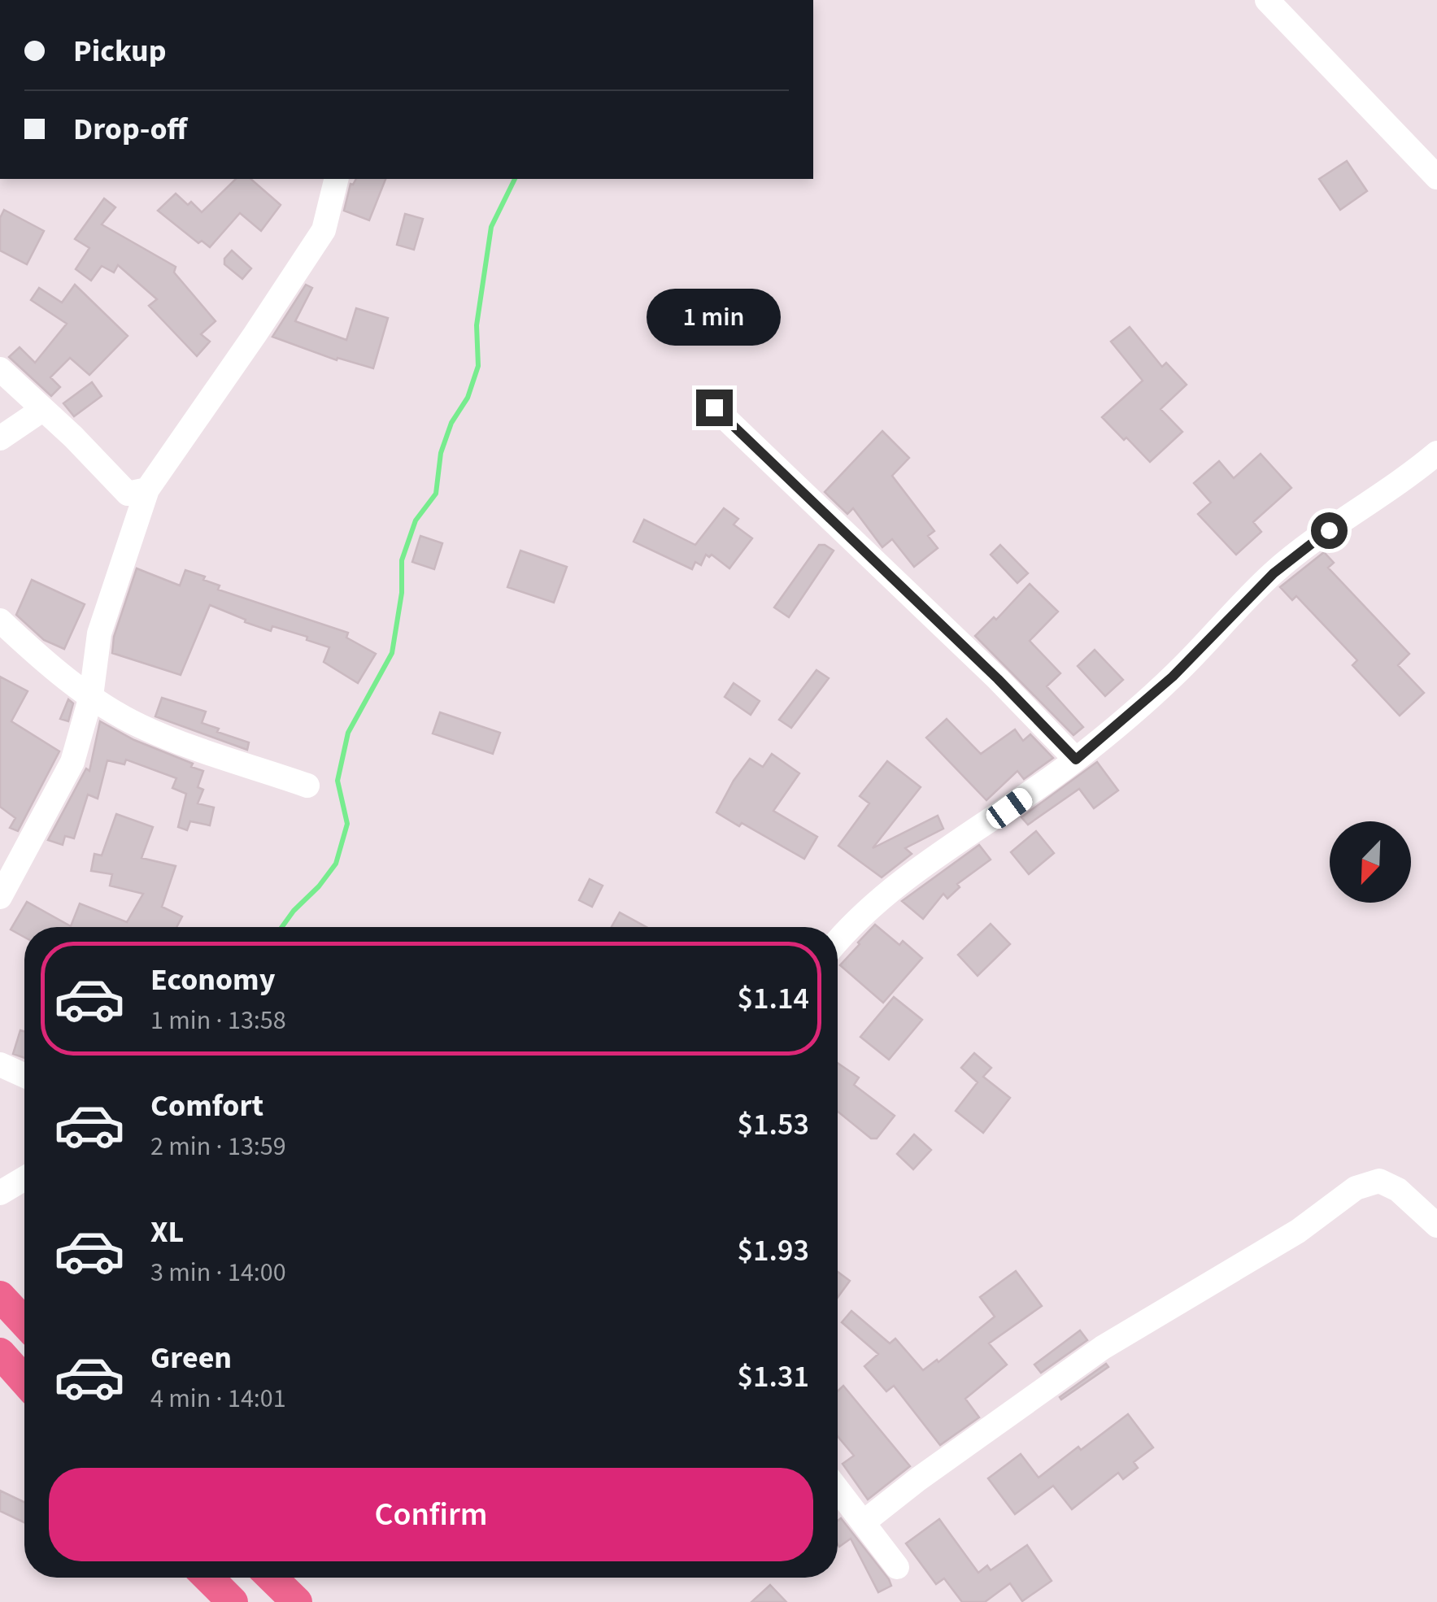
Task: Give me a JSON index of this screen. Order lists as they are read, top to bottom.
{
  "north": "bottom left",
  "page": {
    "banner": ["Pickup", "Drop-off"],
    "bubble": "1 min",
    "list": [
      {
        "name": "Economy",
        "note": "1 min · 13:58",
        "value": "$1.14"
      },
      {
        "name": "Comfort",
        "note": "2 min · 13:59",
        "value": "$1.53"
      },
      {
        "name": "XL",
        "note": "3 min · 14:00",
        "value": "$1.93"
      },
      {
        "name": "Green",
        "note": "4 min · 14:01",
        "value": "$1.31"
      }
    ],
    "buttons": "Confirm"
  }
}
